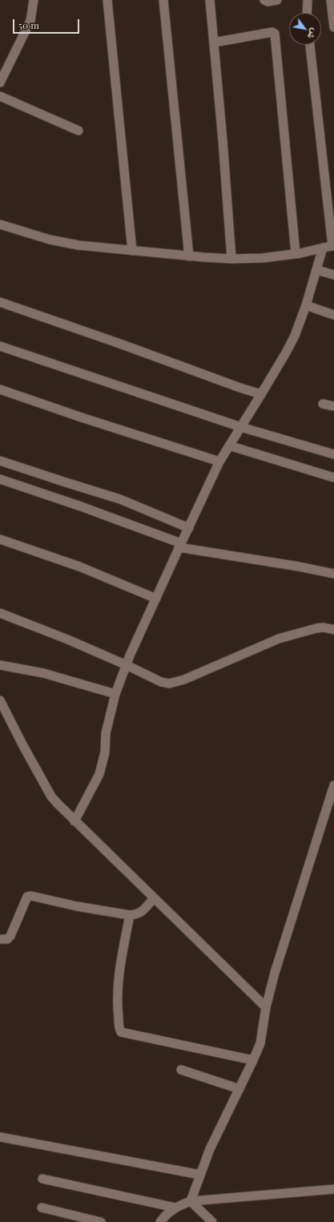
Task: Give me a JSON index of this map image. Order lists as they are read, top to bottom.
{
  "scale_bar": "50 m",
  "north": "bottom right"
}
